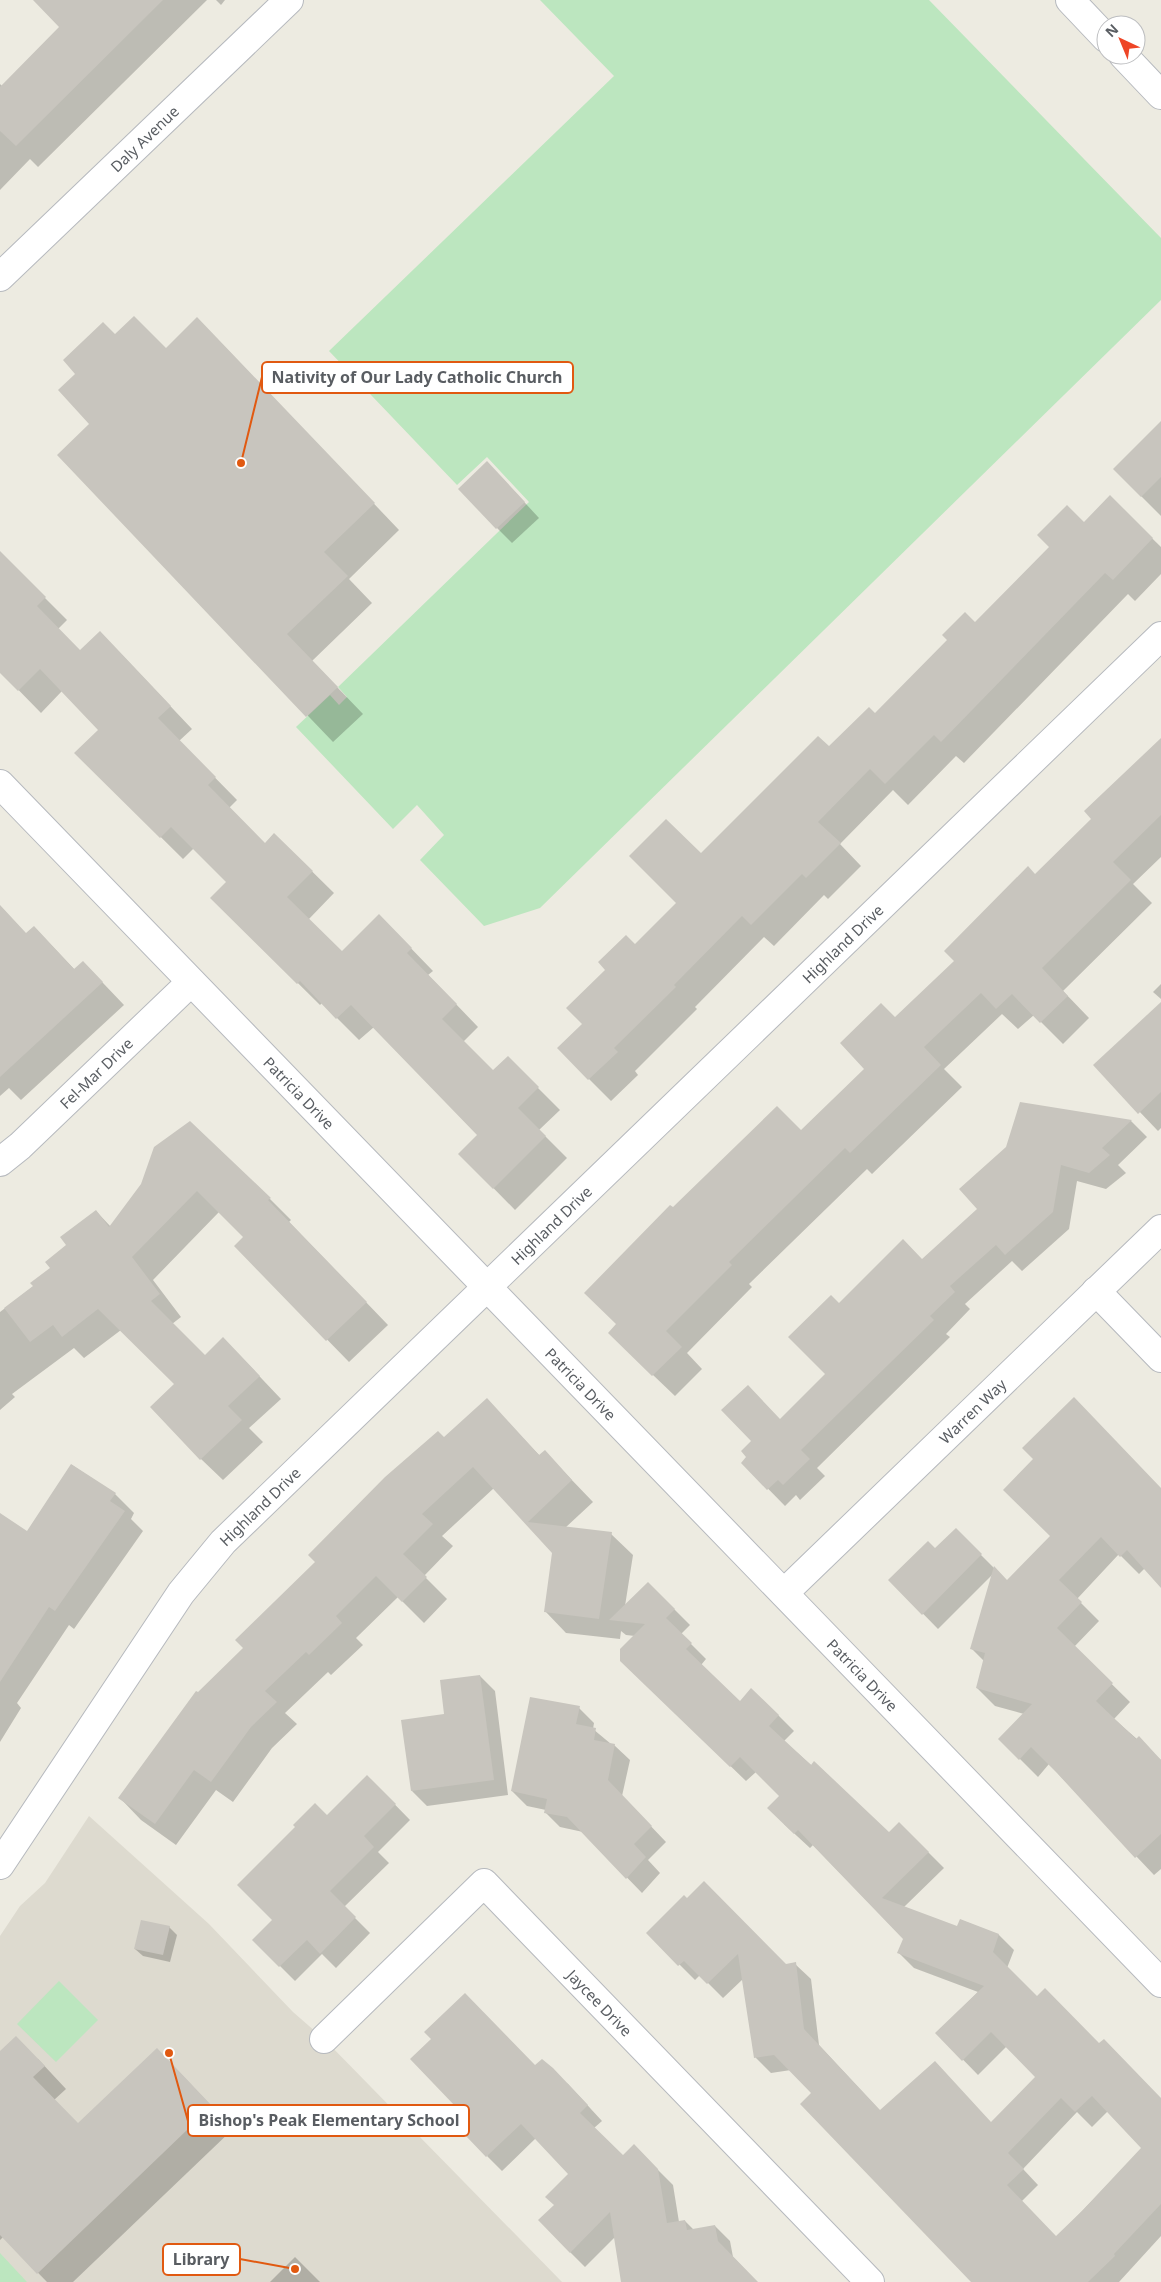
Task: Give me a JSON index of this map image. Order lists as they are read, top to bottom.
{
  "streets": {
    "street": [
      "Daly Avenue",
      "Highland Drive",
      "Fel-Mar Drive",
      "Patricia Drive",
      "Warren Way",
      "Jaycee Drive"
    ]
  },
  "crossings": [
    ["Highland Drive", "Patricia Drive"],
    ["Fel-Mar Drive", "Patricia Drive"],
    ["Patricia Drive", "Warren Way"]
  ],
  "places": ["Nativity of Our Lady Catholic Church", "Bishop's Peak Elementary School", "Library"],
  "north": "top left"
}
